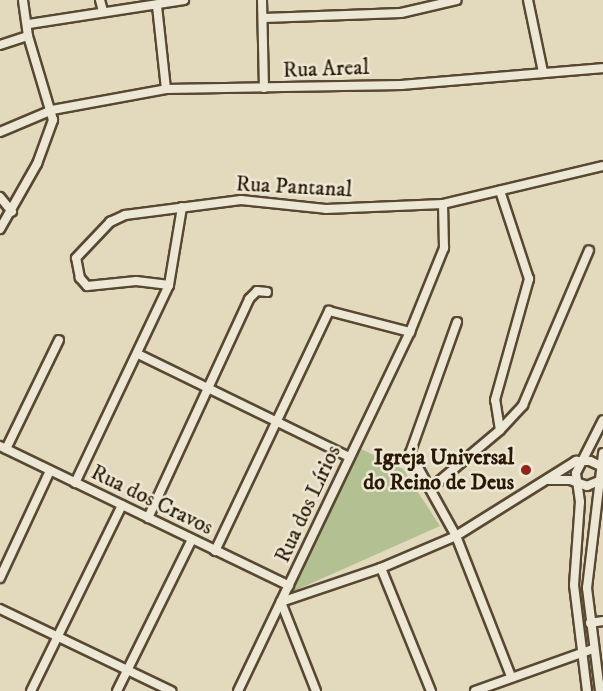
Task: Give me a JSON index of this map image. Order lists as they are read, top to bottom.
{
  "streets": {
    "street": [
      "Rua Areal",
      "Rua Pantanal",
      "Rua dos Cravos",
      "Rua dos Lírios"
    ]
  },
  "crossings": [
    ["Rua Pantanal", "Rua dos Lírios"],
    ["Rua dos Cravos", "Rua dos Lírios"]
  ],
  "places": ["Igreja Universal do Reino de Deus"]
}
